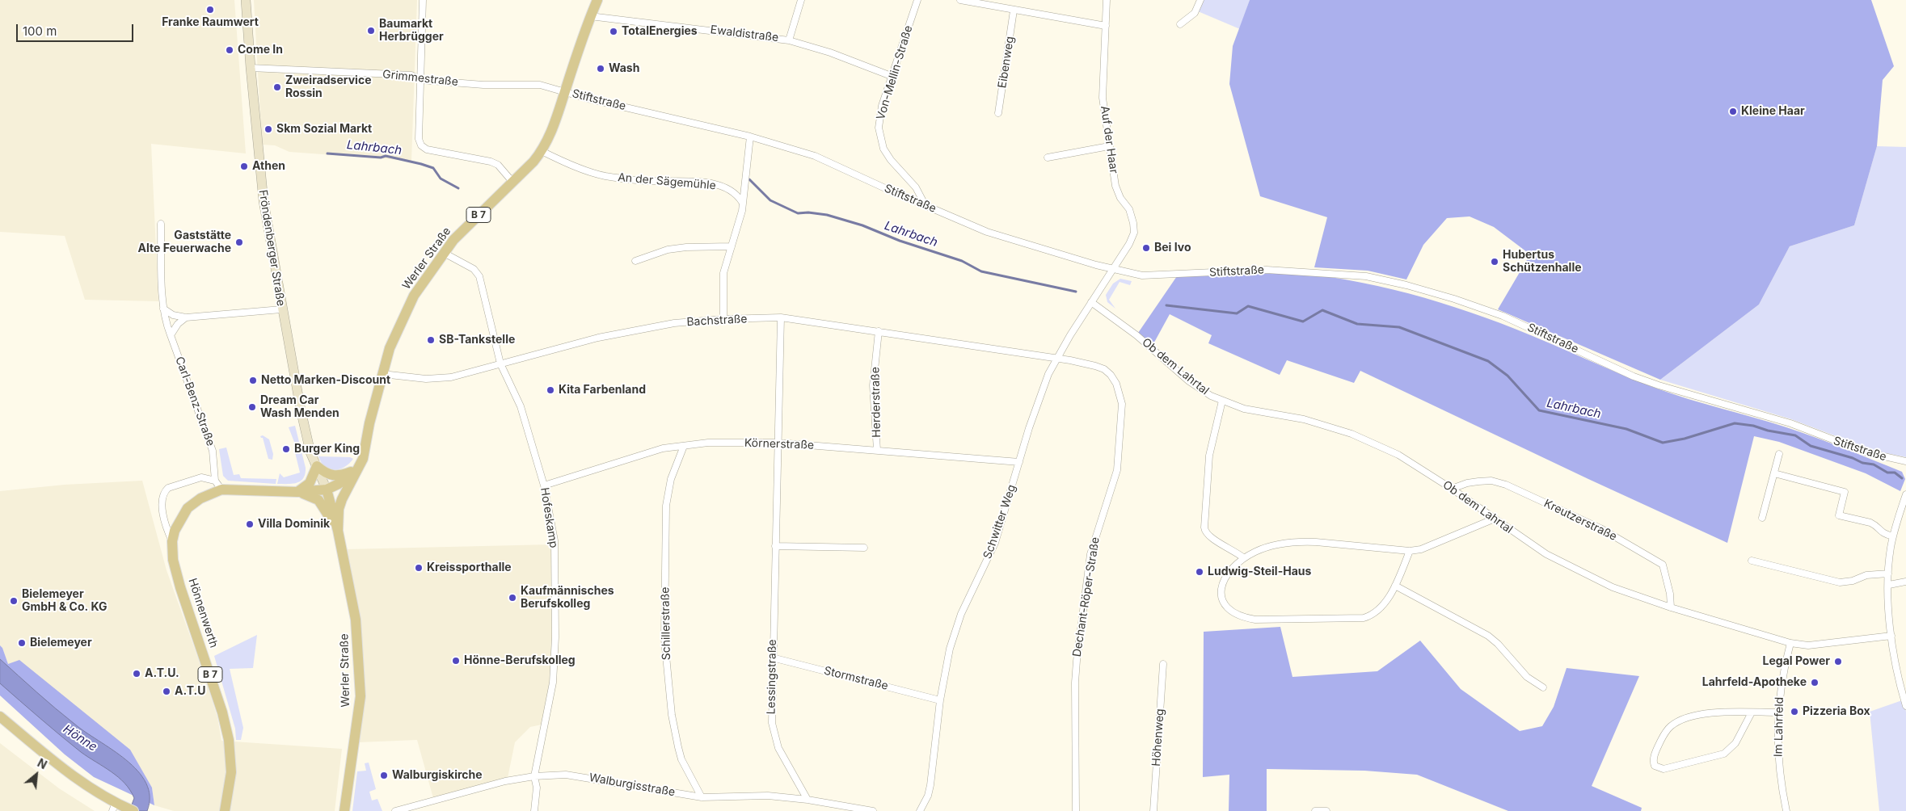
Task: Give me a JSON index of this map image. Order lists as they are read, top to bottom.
{
  "streets": {
    "main road": [
      "B 7",
      "Fröndenberger Straße",
      "Werler Straße",
      "Hönnenwerth"
    ],
    "street": [
      "Ewaldistraße",
      "Eibenweg",
      "Von-Mellin-Straße",
      "Grimmestraße",
      "Stiftstraße",
      "Auf der Haar",
      "An der Sägemühle",
      "Bachstraße",
      "Ob dem Lahrtal",
      "Carl-Benz-Straße",
      "Herderstraße",
      "Körnerstraße",
      "Hofeskamp",
      "Kreutzerstraße",
      "Schwitter Weg",
      "Dechant-Röper-Straße",
      "Schillerstraße",
      "Lessingstraße",
      "Stormstraße",
      "Im Lahrfeld",
      "Höhenweg",
      "Walburgisstraße"
    ]
  },
  "crossings": [
    ["Ewaldistraße", "Von-Mellin-Straße"],
    ["Ewaldistraße", "Werler Straße"],
    ["Von-Mellin-Straße", "Stiftstraße"],
    ["Grimmestraße", "Stiftstraße"],
    ["Grimmestraße", "Fröndenberger Straße"],
    ["Grimmestraße", "Werler Straße"],
    ["Stiftstraße", "Auf der Haar"],
    ["Stiftstraße", "Werler Straße"],
    ["Stiftstraße", "Schwitter Weg"],
    ["Auf der Haar", "Schwitter Weg"],
    ["An der Sägemühle", "Werler Straße"],
    ["B 7", "Fröndenberger Straße"],
    ["B 7", "Werler Straße"],
    ["B 7", "Hönnenwerth"],
    ["Fröndenberger Straße", "Werler Straße"],
    ["Fröndenberger Straße", "Hönnenwerth"],
    ["Werler Straße", "Bachstraße"],
    ["Werler Straße", "Hofeskamp"],
    ["Werler Straße", "Hönnenwerth"],
    ["Bachstraße", "Herderstraße"],
    ["Bachstraße", "Hofeskamp"],
    ["Bachstraße", "Schwitter Weg"],
    ["Bachstraße", "Dechant-Röper-Straße"],
    ["Bachstraße", "Lessingstraße"],
    ["Ob dem Lahrtal", "Kreutzerstraße"],
    ["Ob dem Lahrtal", "Schwitter Weg"],
    ["Ob dem Lahrtal", "Im Lahrfeld"],
    ["Carl-Benz-Straße", "Hönnenwerth"],
    ["Herderstraße", "Körnerstraße"],
    ["Körnerstraße", "Hofeskamp"],
    ["Körnerstraße", "Schwitter Weg"],
    ["Körnerstraße", "Schillerstraße"],
    ["Körnerstraße", "Lessingstraße"],
    ["Hofeskamp", "Walburgisstraße"],
    ["Schwitter Weg", "Dechant-Röper-Straße"],
    ["Schwitter Weg", "Stormstraße"],
    ["Schillerstraße", "Walburgisstraße"],
    ["Lessingstraße", "Stormstraße"],
    ["Lessingstraße", "Walburgisstraße"]
  ],
  "water": ["Lahrbach", "Hönne"],
  "places": [
    "Franke Raumwert",
    "Baumarkt Herbrügger",
    "TotalEnergies",
    "Come In",
    "Wash",
    "Zweiradservice Rossin",
    "Kleine Haar",
    "Skm Sozial Markt",
    "Athen",
    "Gaststätte Alte Feuerwache",
    "Bei Ivo",
    "Hubertus Schützenhalle",
    "SB-Tankstelle",
    "Netto Marken-Discount",
    "Kita Farbenland",
    "Dream Car Wash Menden",
    "Burger King",
    "Villa Dominik",
    "Kreissporthalle",
    "Ludwig-Steil-Haus",
    "Kaufmännisches Berufskolleg",
    "Bielemeyer GmbH & Co. KG",
    "Bielemeyer",
    "Hönne-Berufskolleg",
    "Legal Power",
    "A.T.U.",
    "Lahrfeld-Apotheke",
    "A.T.U",
    "Pizzeria Box",
    "Walburgiskirche"
  ],
  "scale_bar": "100 m",
  "north": "top right"
}
